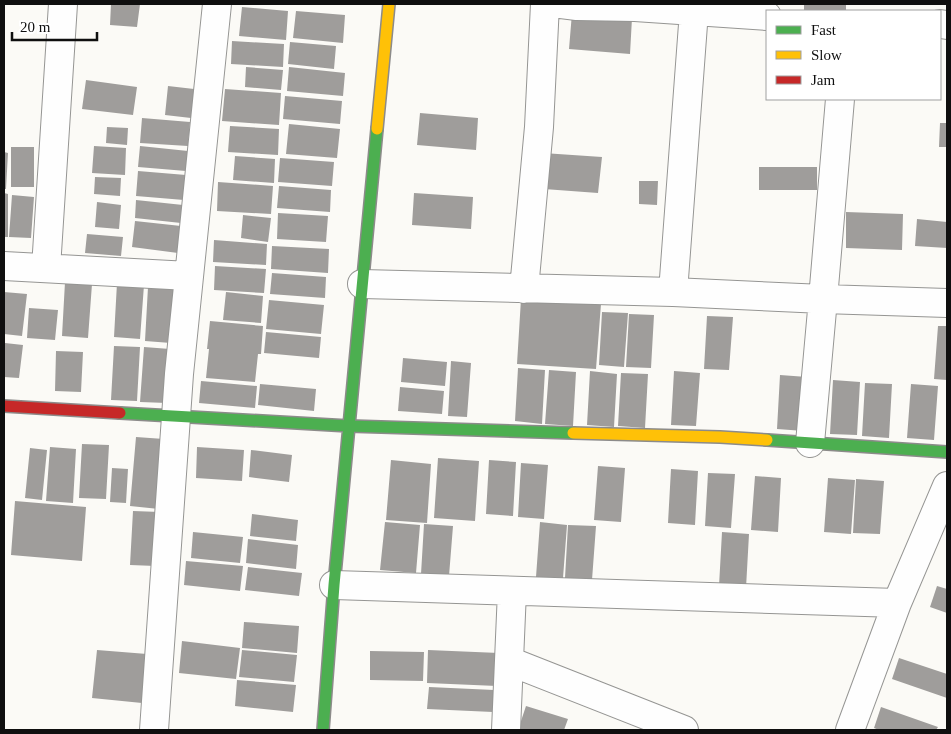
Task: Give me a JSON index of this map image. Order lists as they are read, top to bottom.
{
  "legend": ["Fast", "Slow", "Jam"],
  "scale_bar": "20 m"
}
